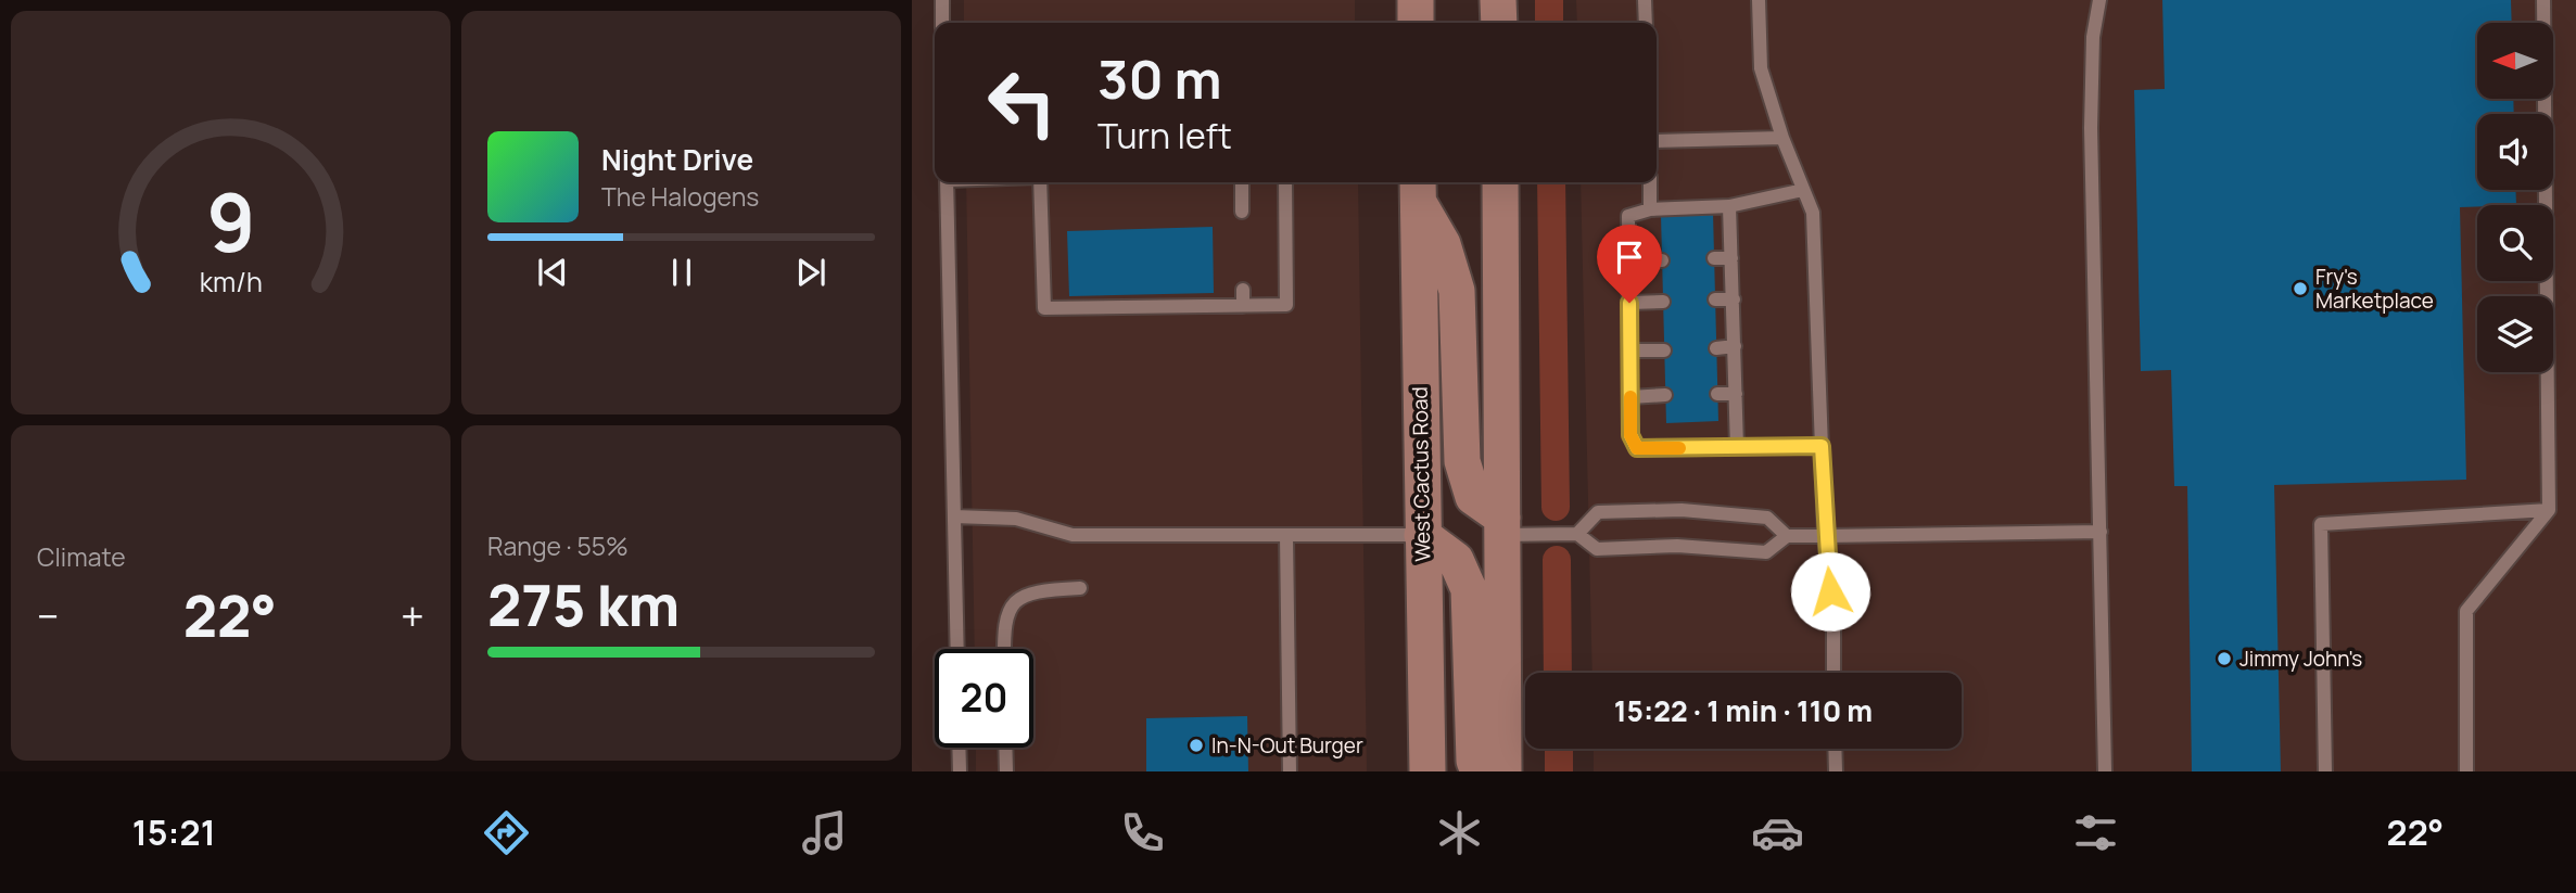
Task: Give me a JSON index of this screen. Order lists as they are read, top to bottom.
{
  "streets": {
    "main road": ["West Cactus Road"]
  },
  "places": ["Fry's Marketplace", "Jimmy John's", "In-N-Out Burger"],
  "north": "left",
  "page": {
    "turn": ["30 m", "Turn left"],
    "song": ["Night Drive", "The Halogens"],
    "tile": [
      "Climate",
      ["Range · 55%", "275 km"]
    ],
    "heat": ["−", "22°", "+"],
    "limit": "20",
    "trip": "15:22 · 1 min · 110 m",
    "tabs": ["15:21", "22°"],
    "gauge": ["9", "km/h"]
  }
}
